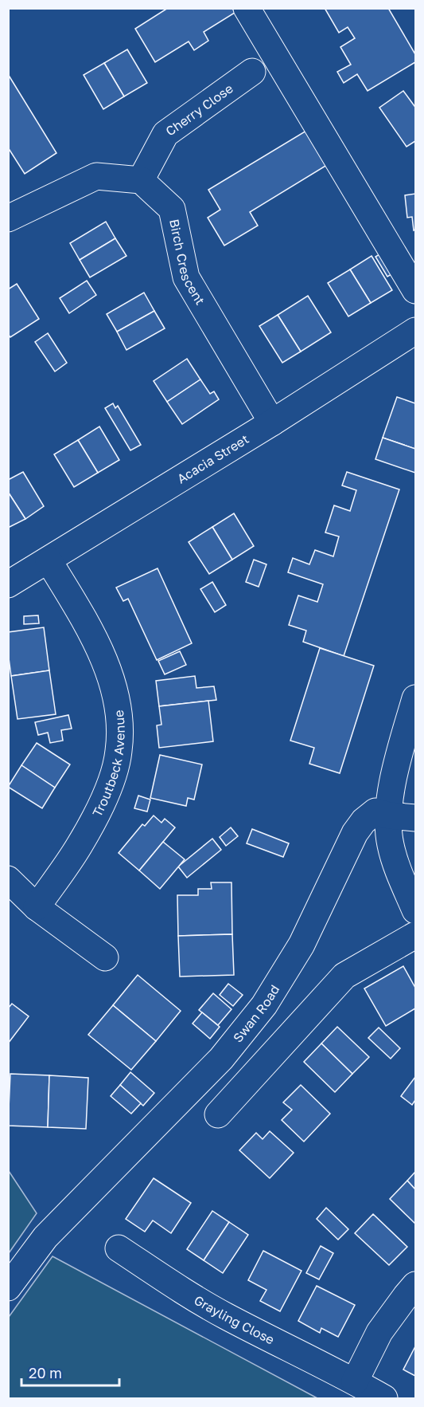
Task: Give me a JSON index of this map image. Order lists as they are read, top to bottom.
{
  "streets": {
    "street": [
      "Cherry Close",
      "Birch Crescent",
      "Acacia Street",
      "Troutbeck Avenue",
      "Swan Road",
      "Grayling Close"
    ]
  },
  "crossings": [
    ["Cherry Close", "Birch Crescent"],
    ["Birch Crescent", "Acacia Street"],
    ["Acacia Street", "Troutbeck Avenue"]
  ],
  "scale_bar": "20 m"
}
